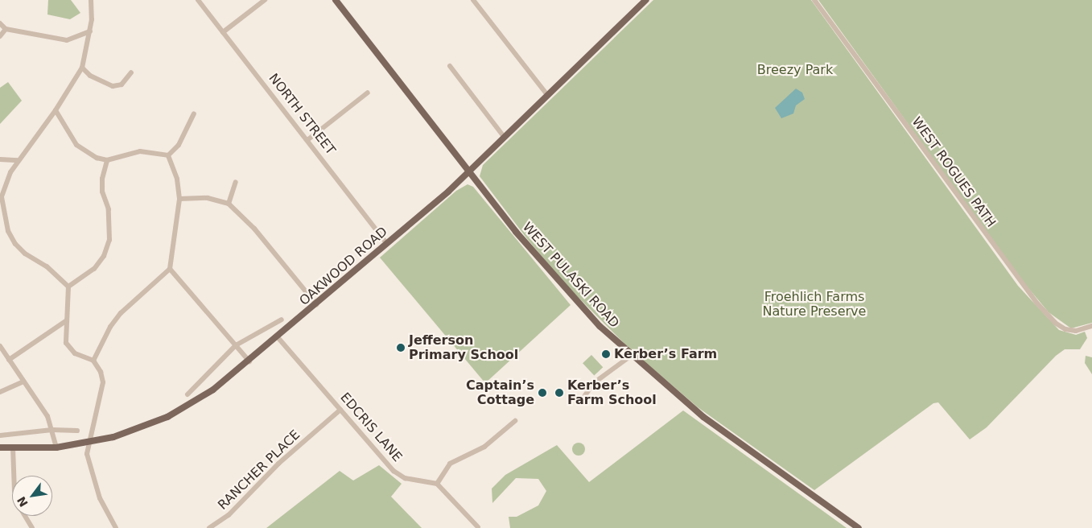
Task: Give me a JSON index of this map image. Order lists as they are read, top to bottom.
{
  "streets": {
    "main road": ["OAKWOOD ROAD", "WEST PULASKI ROAD"],
    "street": [
      "NORTH STREET",
      "WEST ROGUES PATH",
      "EDCRIS LANE",
      "RANCHER PLACE"
    ]
  },
  "crossings": [
    ["NORTH STREET", "OAKWOOD ROAD"],
    ["OAKWOOD ROAD", "WEST PULASKI ROAD"],
    ["OAKWOOD ROAD", "EDCRIS LANE"],
    ["EDCRIS LANE", "RANCHER PLACE"]
  ],
  "parks": ["Breezy Park", "Froehlich Farms Nature Preserve"],
  "places": [
    "Jefferson Primary School",
    "Kerber’s Farm",
    "Captain’s Cottage",
    "Kerber’s Farm School"
  ],
  "north": "bottom left"
}
